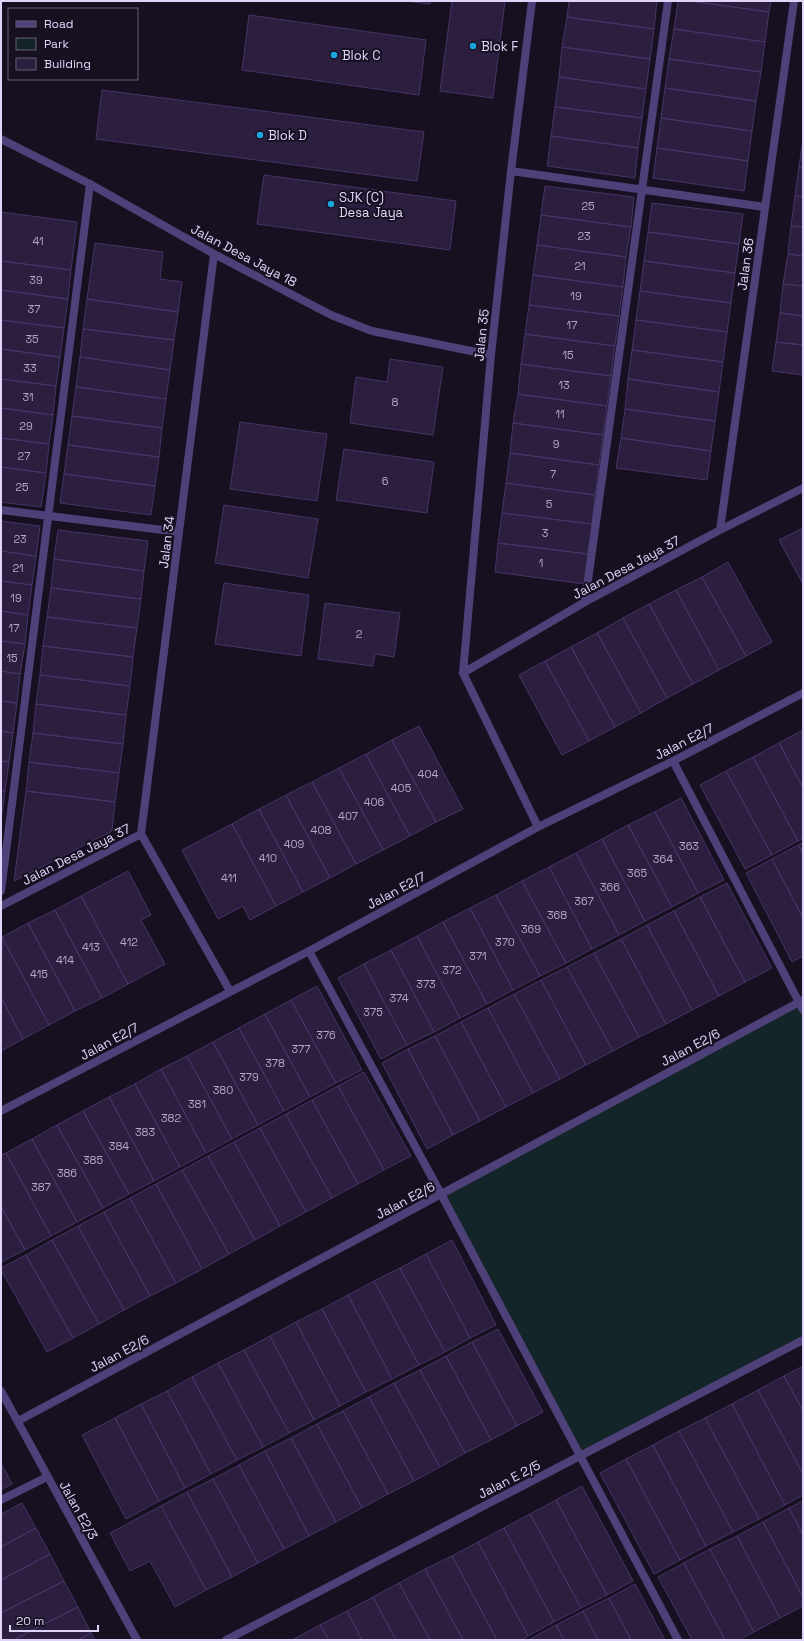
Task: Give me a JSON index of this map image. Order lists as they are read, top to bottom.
{
  "streets": {
    "street": [
      "Jalan Desa Jaya 18",
      "Jalan 36",
      "Jalan 35",
      "Jalan 34",
      "Jalan Desa Jaya 37",
      "Jalan E2/7",
      "Jalan E2/6",
      "Jalan E 2/5",
      "Jalan E2/3"
    ]
  },
  "crossings": [
    ["Jalan Desa Jaya 18", "Jalan 35"],
    ["Jalan Desa Jaya 18", "Jalan 34"],
    ["Jalan 36", "Jalan Desa Jaya 37"],
    ["Jalan 35", "Jalan Desa Jaya 37"],
    ["Jalan 34", "Jalan Desa Jaya 37"],
    ["Jalan E2/6", "Jalan E2/3"]
  ],
  "places": [
    "Blok F",
    "Blok C",
    "Blok D",
    "SJK (C) Desa Jaya"
  ],
  "house_numbers": [
    "25",
    "23",
    "41",
    "21",
    "39",
    "19",
    "37",
    "17",
    "35",
    "15",
    "33",
    "13",
    "31",
    "8",
    "11",
    "29",
    "9",
    "27",
    "7",
    "6",
    "25",
    "5",
    "3",
    "23",
    "1",
    "21",
    "19",
    "17",
    "2",
    "15",
    "404",
    "405",
    "406",
    "407",
    "408",
    "409",
    "363",
    "410",
    "364",
    "365",
    "411",
    "366",
    "367",
    "368",
    "369",
    "412",
    "370",
    "413",
    "371",
    "414",
    "372",
    "415",
    "373",
    "374",
    "375",
    "376",
    "377",
    "378",
    "379",
    "380",
    "381",
    "382",
    "383",
    "384",
    "385",
    "386",
    "387"
  ],
  "legend": ["Road", "Park", "Building"],
  "scale_bar": "20 m"
}
